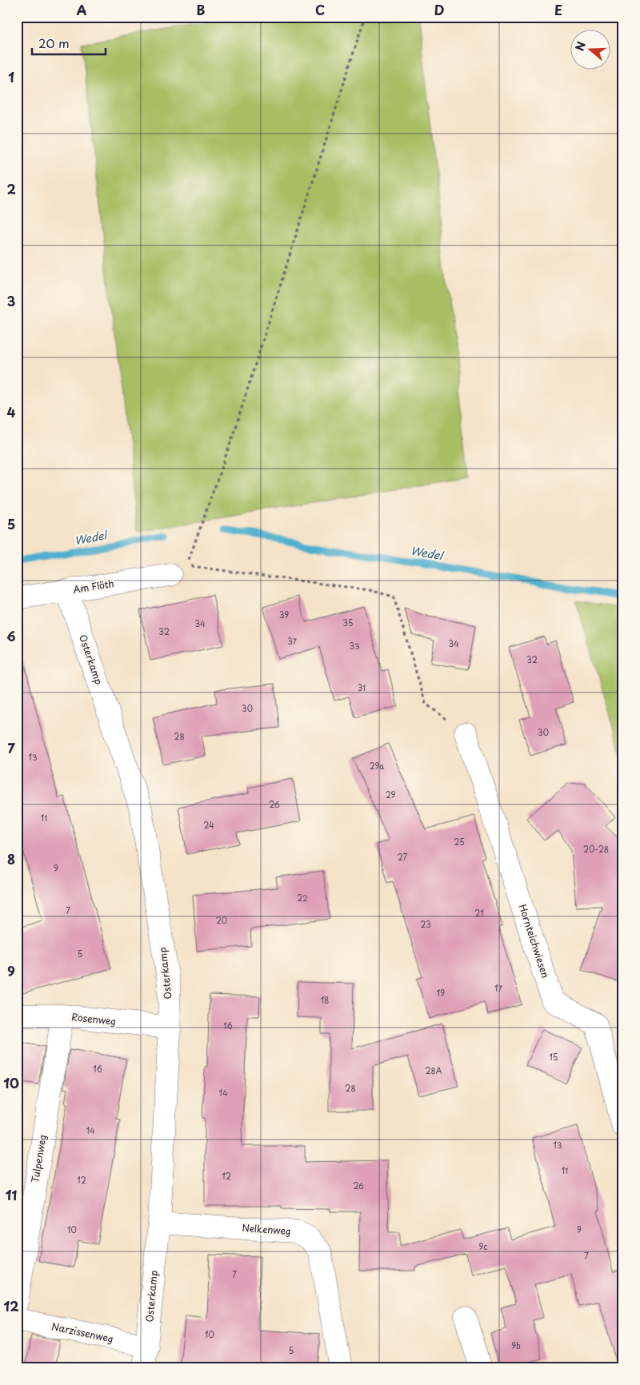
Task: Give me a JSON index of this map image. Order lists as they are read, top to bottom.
{
  "streets": {
    "street": [
      "Am Flöth",
      "Osterkamp",
      "Hornteichwiesen",
      "Rosenweg",
      "Tulpenweg",
      "Nelkenweg",
      "Narzissenweg"
    ]
  },
  "crossings": [
    ["Am Flöth", "Osterkamp"],
    ["Osterkamp", "Rosenweg"],
    ["Osterkamp", "Nelkenweg"],
    ["Osterkamp", "Narzissenweg"],
    ["Rosenweg", "Tulpenweg"]
  ],
  "water": ["Wedel"],
  "house_numbers": [
    "39",
    "35",
    "34",
    "32",
    "37",
    "34",
    "33",
    "32",
    "31",
    "30",
    "30",
    "28",
    "13",
    "29a",
    "29",
    "26",
    "11",
    "24",
    "25",
    "20-28",
    "27",
    "9",
    "22",
    "7",
    "21",
    "20",
    "23",
    "5",
    "17",
    "19",
    "18",
    "16",
    "15",
    "16",
    "28A",
    "28",
    "14",
    "14",
    "13",
    "11",
    "12",
    "12",
    "26",
    "10",
    "9",
    "9c",
    "7",
    "7",
    "10",
    "9b",
    "5"
  ],
  "scale_bar": "20 m",
  "north": "left",
  "grid": {
    "columns": [
      "A",
      "B",
      "C",
      "D",
      "E"
    ],
    "rows": [
      "1",
      "2",
      "3",
      "4",
      "5",
      "6",
      "7",
      "8",
      "9",
      "10",
      "11",
      "12"
    ]
  }
}
